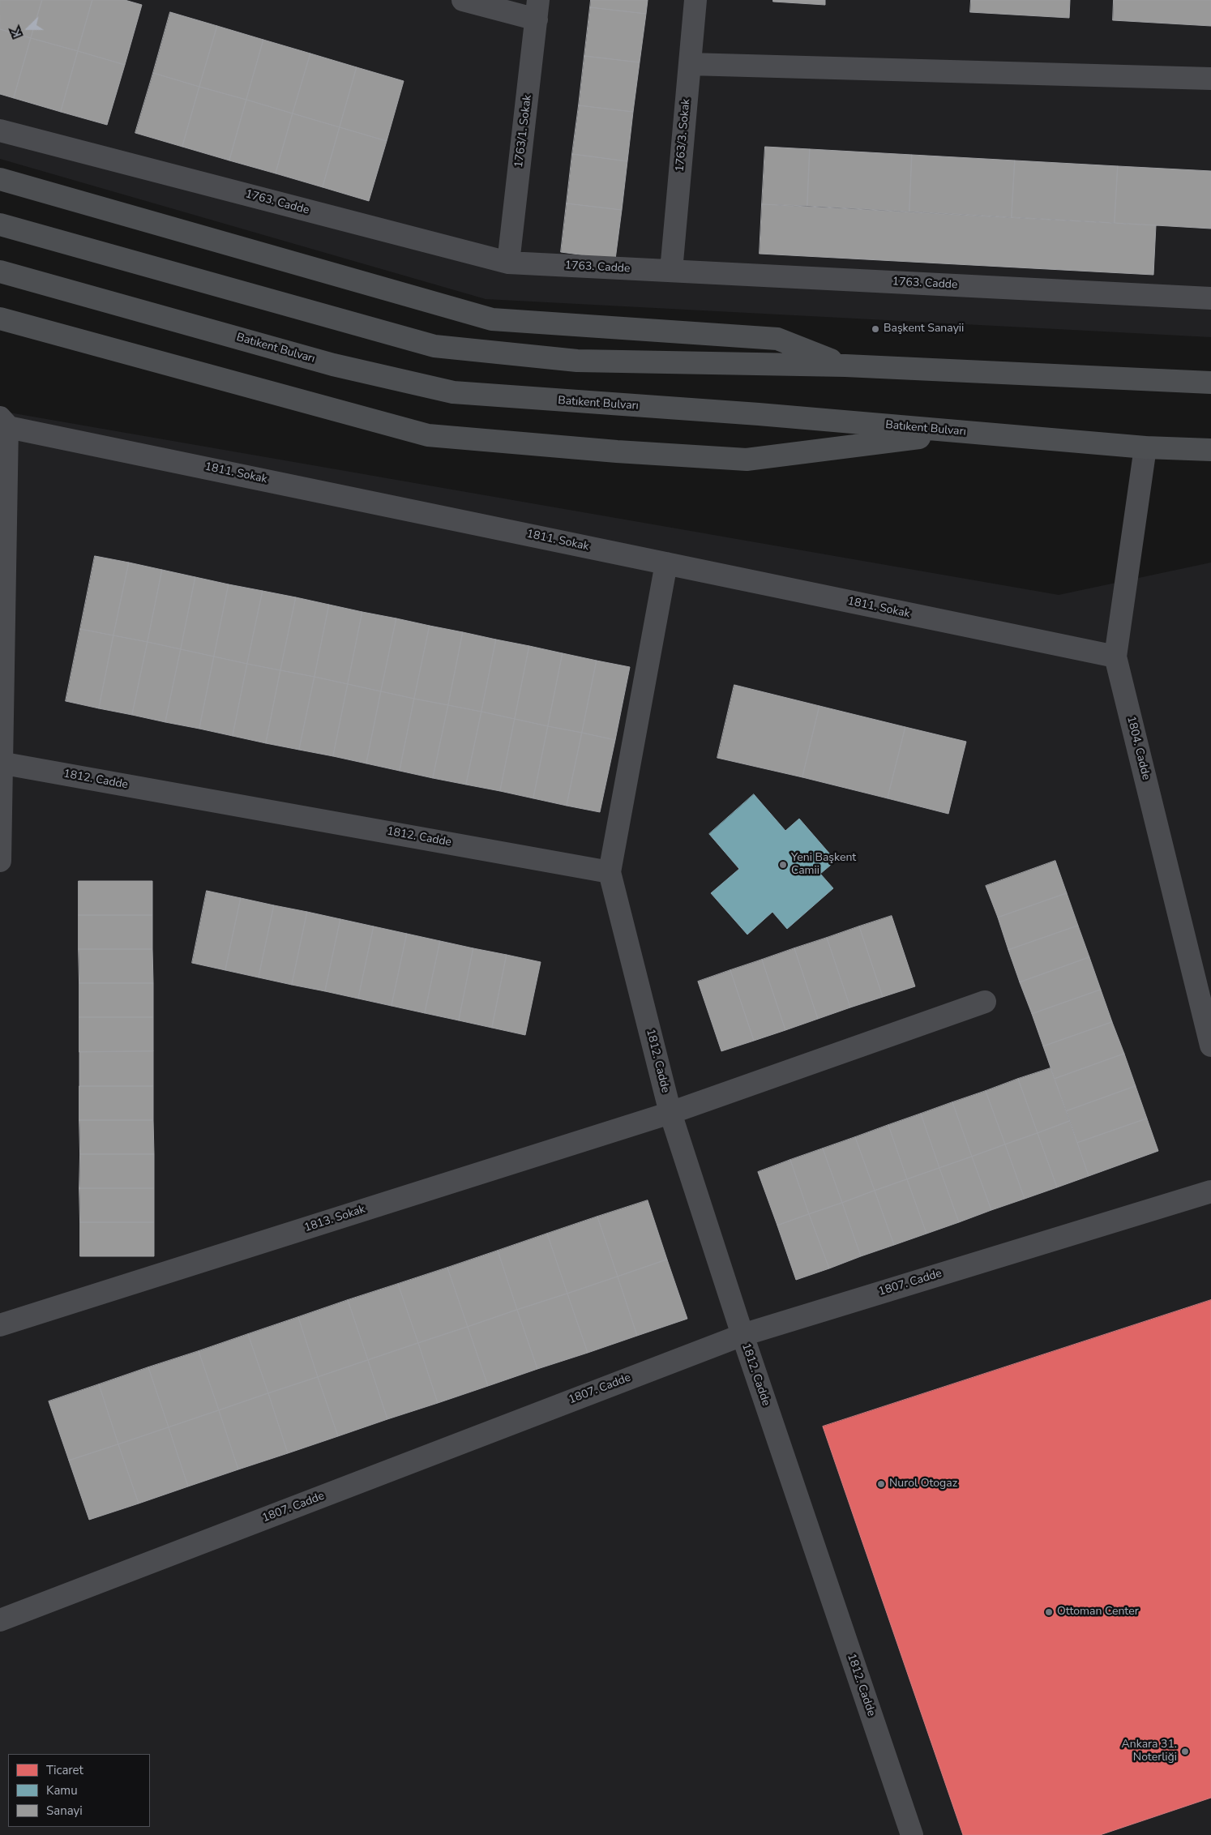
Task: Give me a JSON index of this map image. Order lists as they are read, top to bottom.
{
  "streets": {
    "main road": ["Batıkent Bulvarı"],
    "street": [
      "1763/1. Sokak",
      "1763/3. Sokak",
      "1763. Cadde",
      "1811. Sokak",
      "1804. Cadde",
      "1812. Cadde",
      "1813. Sokak",
      "1807. Cadde"
    ]
  },
  "crossings": [
    ["1763/1. Sokak", "1763. Cadde"],
    ["1763/3. Sokak", "1763. Cadde"],
    ["Batıkent Bulvarı", "1804. Cadde"],
    ["1811. Sokak", "1804. Cadde"],
    ["1812. Cadde", "1813. Sokak"],
    ["1812. Cadde", "1807. Cadde"]
  ],
  "places": [
    "Başkent Sanayii",
    "Yeni Başkent Camii",
    "Nurol Otogaz",
    "Ottoman Center",
    "Ankara 31. Noterliği"
  ],
  "legend": ["Ticaret", "Kamu", "Sanayi"],
  "north": "left"
}
